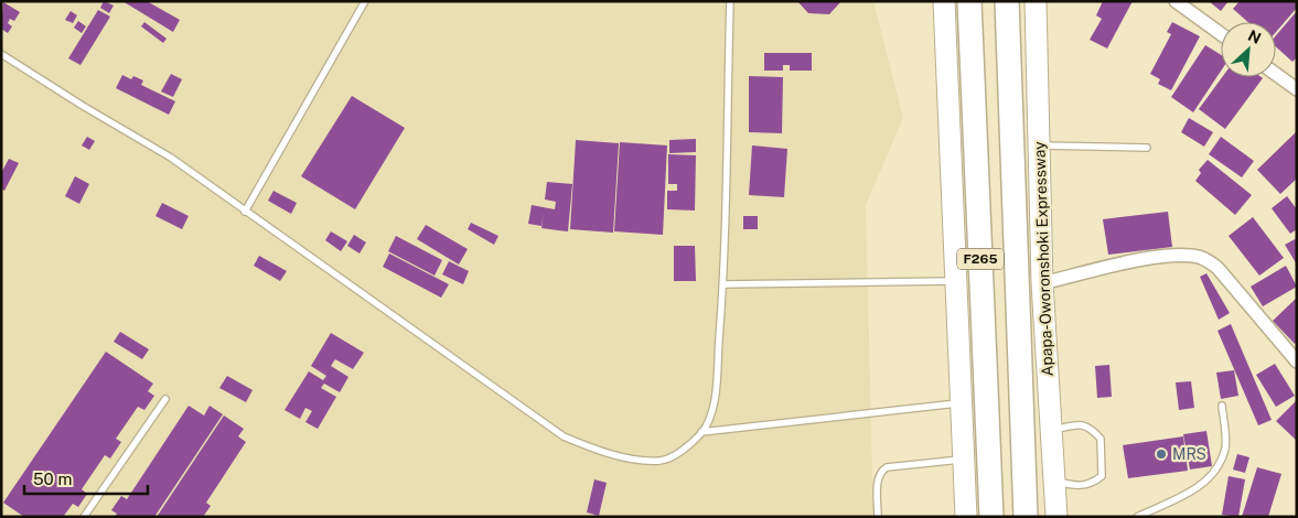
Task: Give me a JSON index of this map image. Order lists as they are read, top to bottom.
{
  "streets": {
    "highway": ["F265", "Apapa-Oworonshoki Expressway"]
  },
  "places": ["MRS"],
  "scale_bar": "50 m",
  "north": "top right"
}
